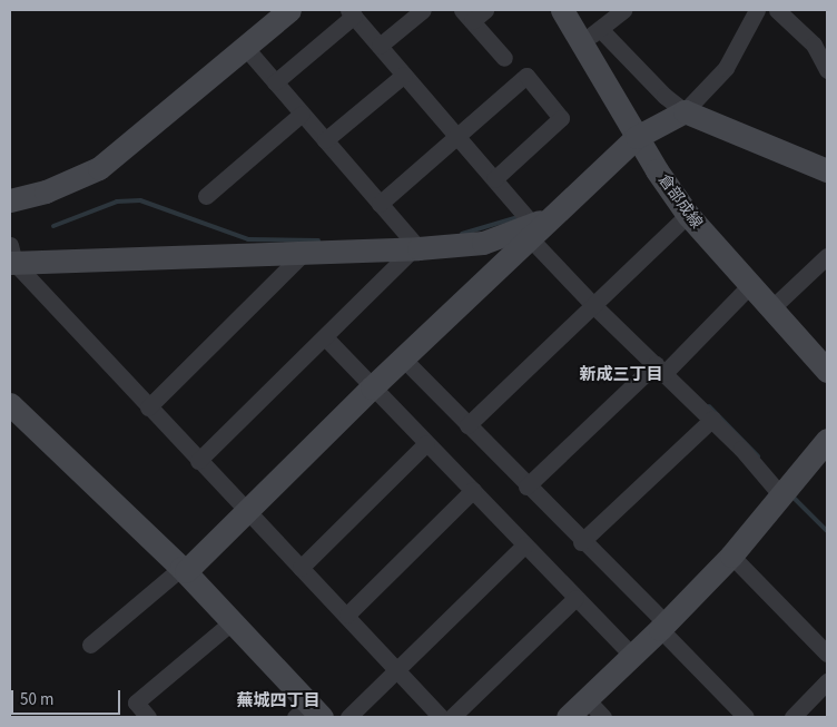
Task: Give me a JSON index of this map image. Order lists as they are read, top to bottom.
{
  "streets": {
    "street": ["倉部成線"]
  },
  "districts": ["新成三丁目", "蕪城四丁目"],
  "scale_bar": "50 m"
}
